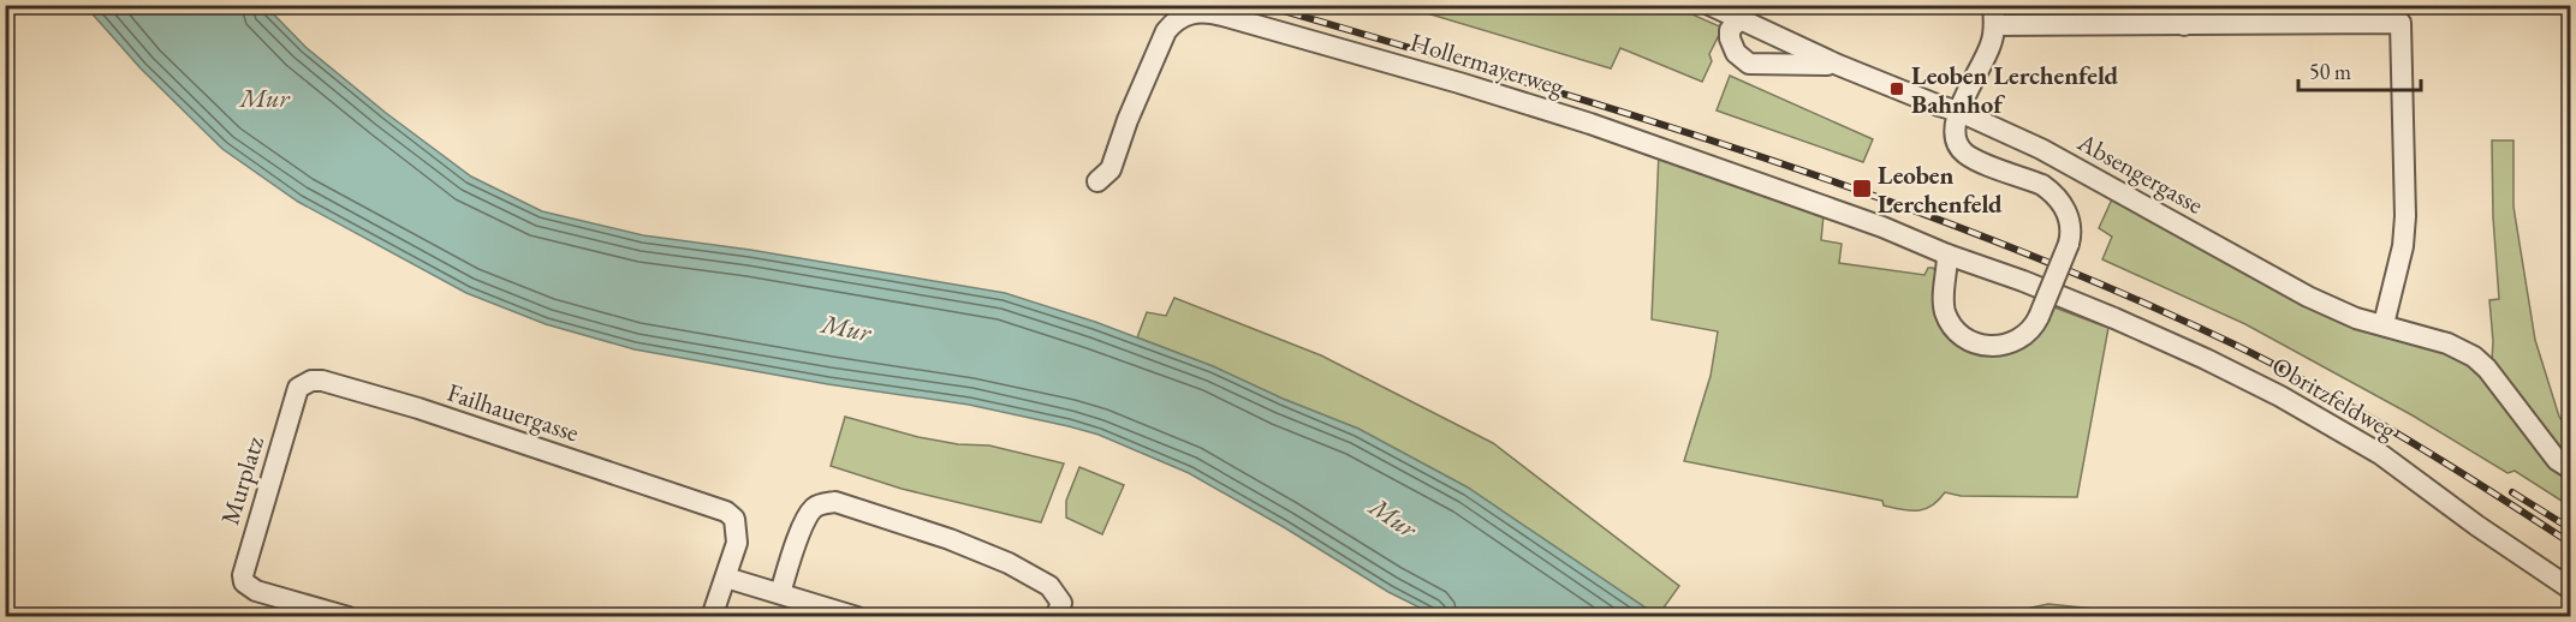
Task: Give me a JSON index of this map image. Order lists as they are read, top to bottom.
{
  "streets": {
    "street": [
      "Hollermayerweg",
      "Absengergasse",
      "Obritzfeldweg",
      "Failhauergasse",
      "Murplatz"
    ]
  },
  "crossings": [
    ["Hollermayerweg", "Obritzfeldweg"],
    ["Failhauergasse", "Murplatz"]
  ],
  "water": ["Mur"],
  "places": {
    "transit": ["Leoben Lerchenfeld Bahnhof", "Leoben Lerchenfeld"]
  },
  "scale_bar": "50 m"
}
